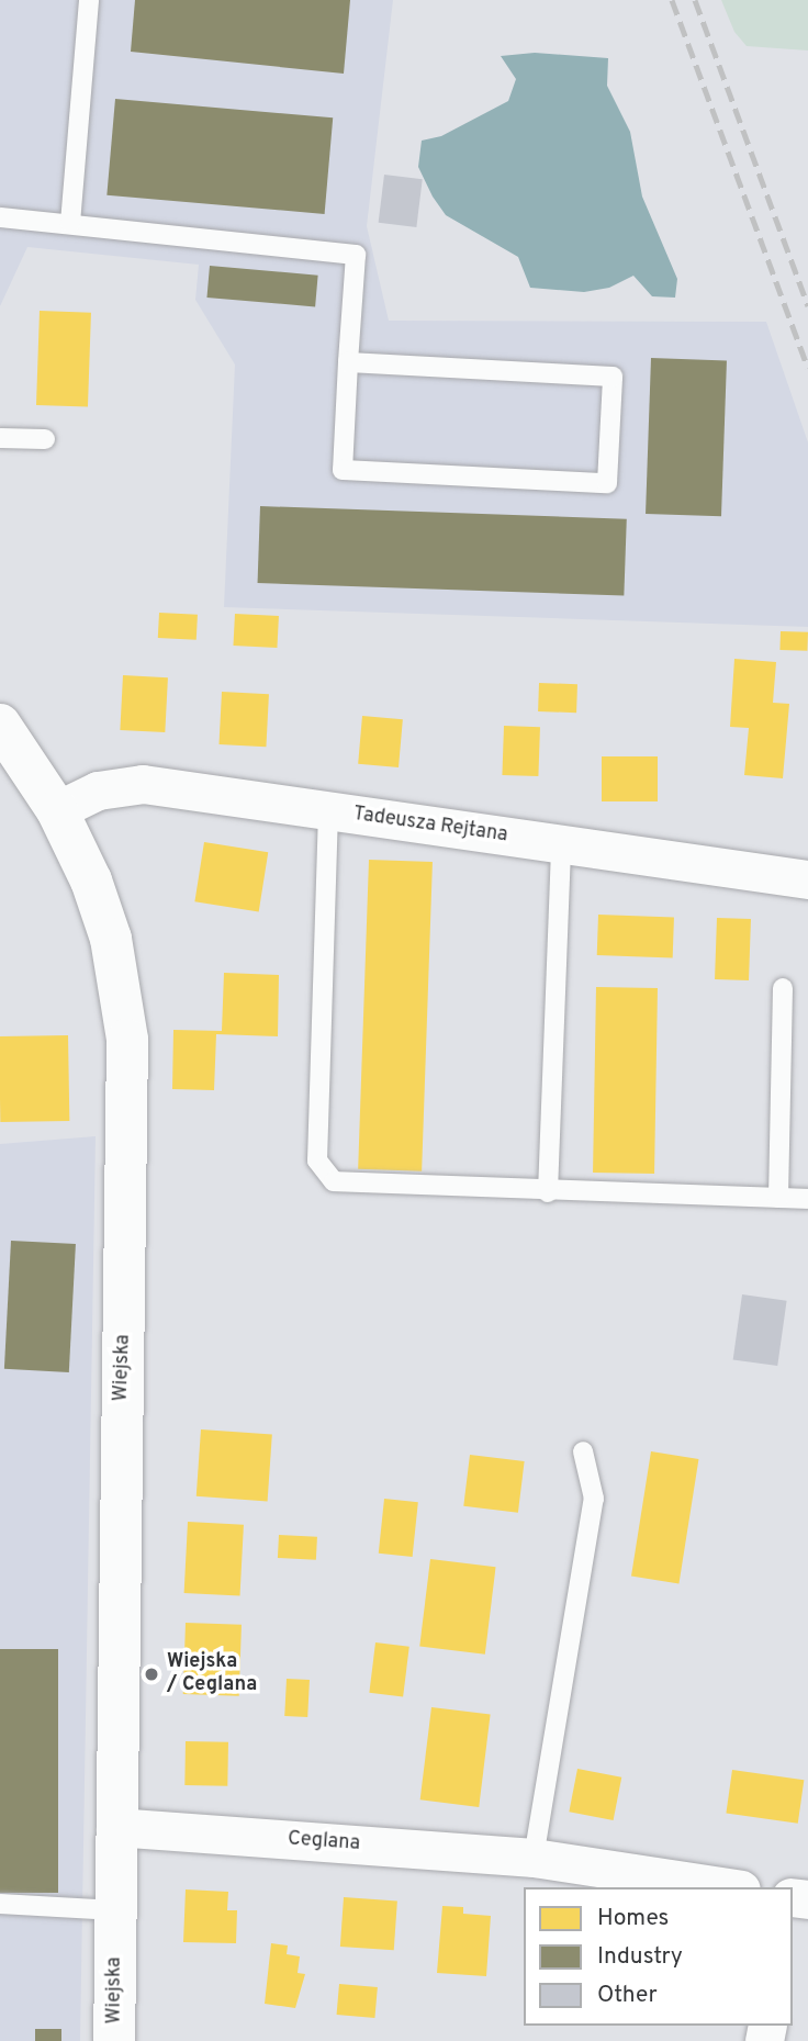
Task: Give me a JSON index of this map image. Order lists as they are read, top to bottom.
{
  "streets": {
    "street": ["Tadeusza Rejtana", "Wiejska", "Ceglana"]
  },
  "crossings": [
    ["Tadeusza Rejtana", "Wiejska"],
    ["Wiejska", "Ceglana"]
  ],
  "places": ["Wiejska / Ceglana"],
  "legend": ["Homes", "Industry", "Other"]
}
